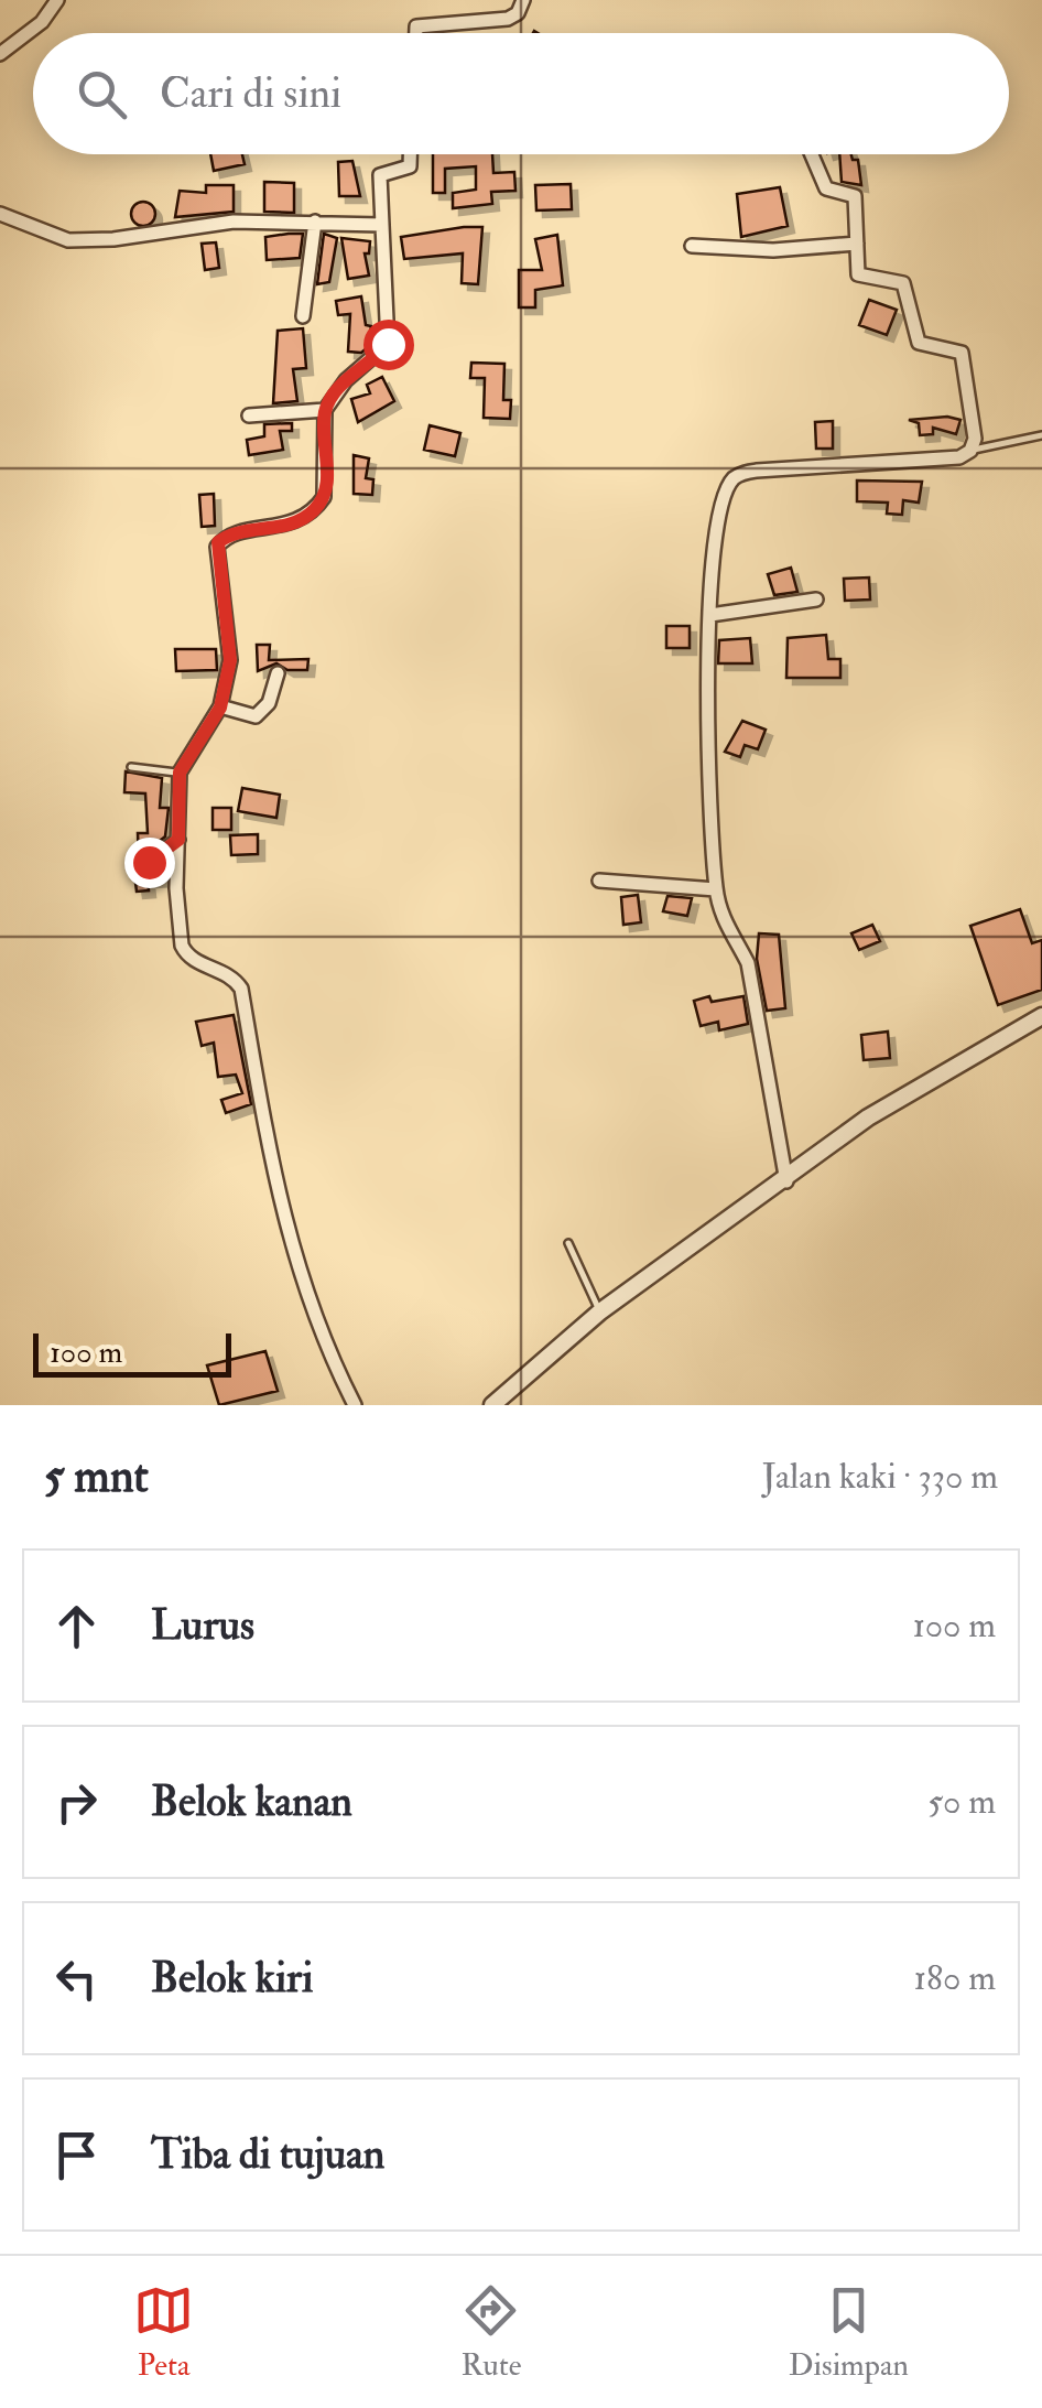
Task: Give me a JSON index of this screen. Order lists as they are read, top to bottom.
{
  "scale_bar": "100 m",
  "page": {
    "search": "Cari di sini",
    "scale": "100 m",
    "heading": ["5 mnt", "Jalan kaki · 330 m"],
    "list": [
      ["Lurus", "100 m"],
      ["Belok kanan", "50 m"],
      ["Belok kiri", "180 m"],
      "Tiba di tujuan"
    ],
    "nav": ["Peta", "Rute", "Disimpan"]
  }
}
